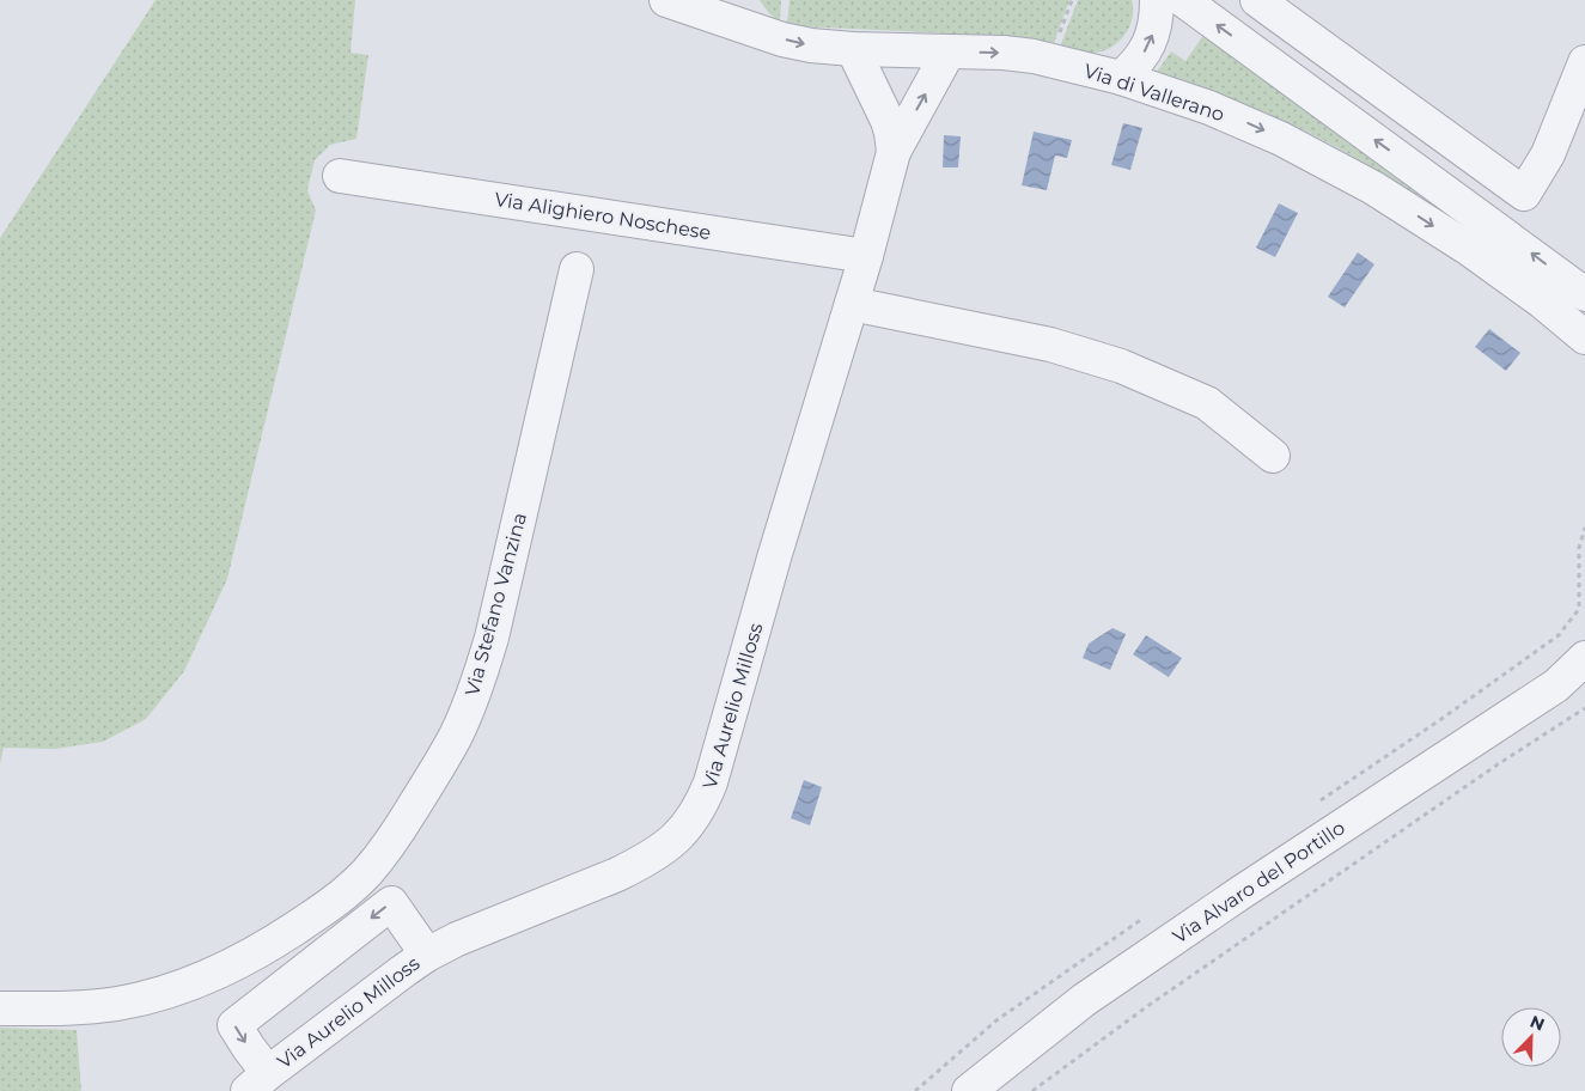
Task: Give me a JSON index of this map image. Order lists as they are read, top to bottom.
{
  "streets": {
    "street": [
      "Via di Vallerano",
      "Via Alighiero Noschese",
      "Via Stefano Vanzina",
      "Via Aurelio Milloss",
      "Via Alvaro del Portillo"
    ]
  },
  "crossings": [
    ["Via di Vallerano", "Via Aurelio Milloss"],
    ["Via Alighiero Noschese", "Via Aurelio Milloss"]
  ],
  "north": "top right"
}
